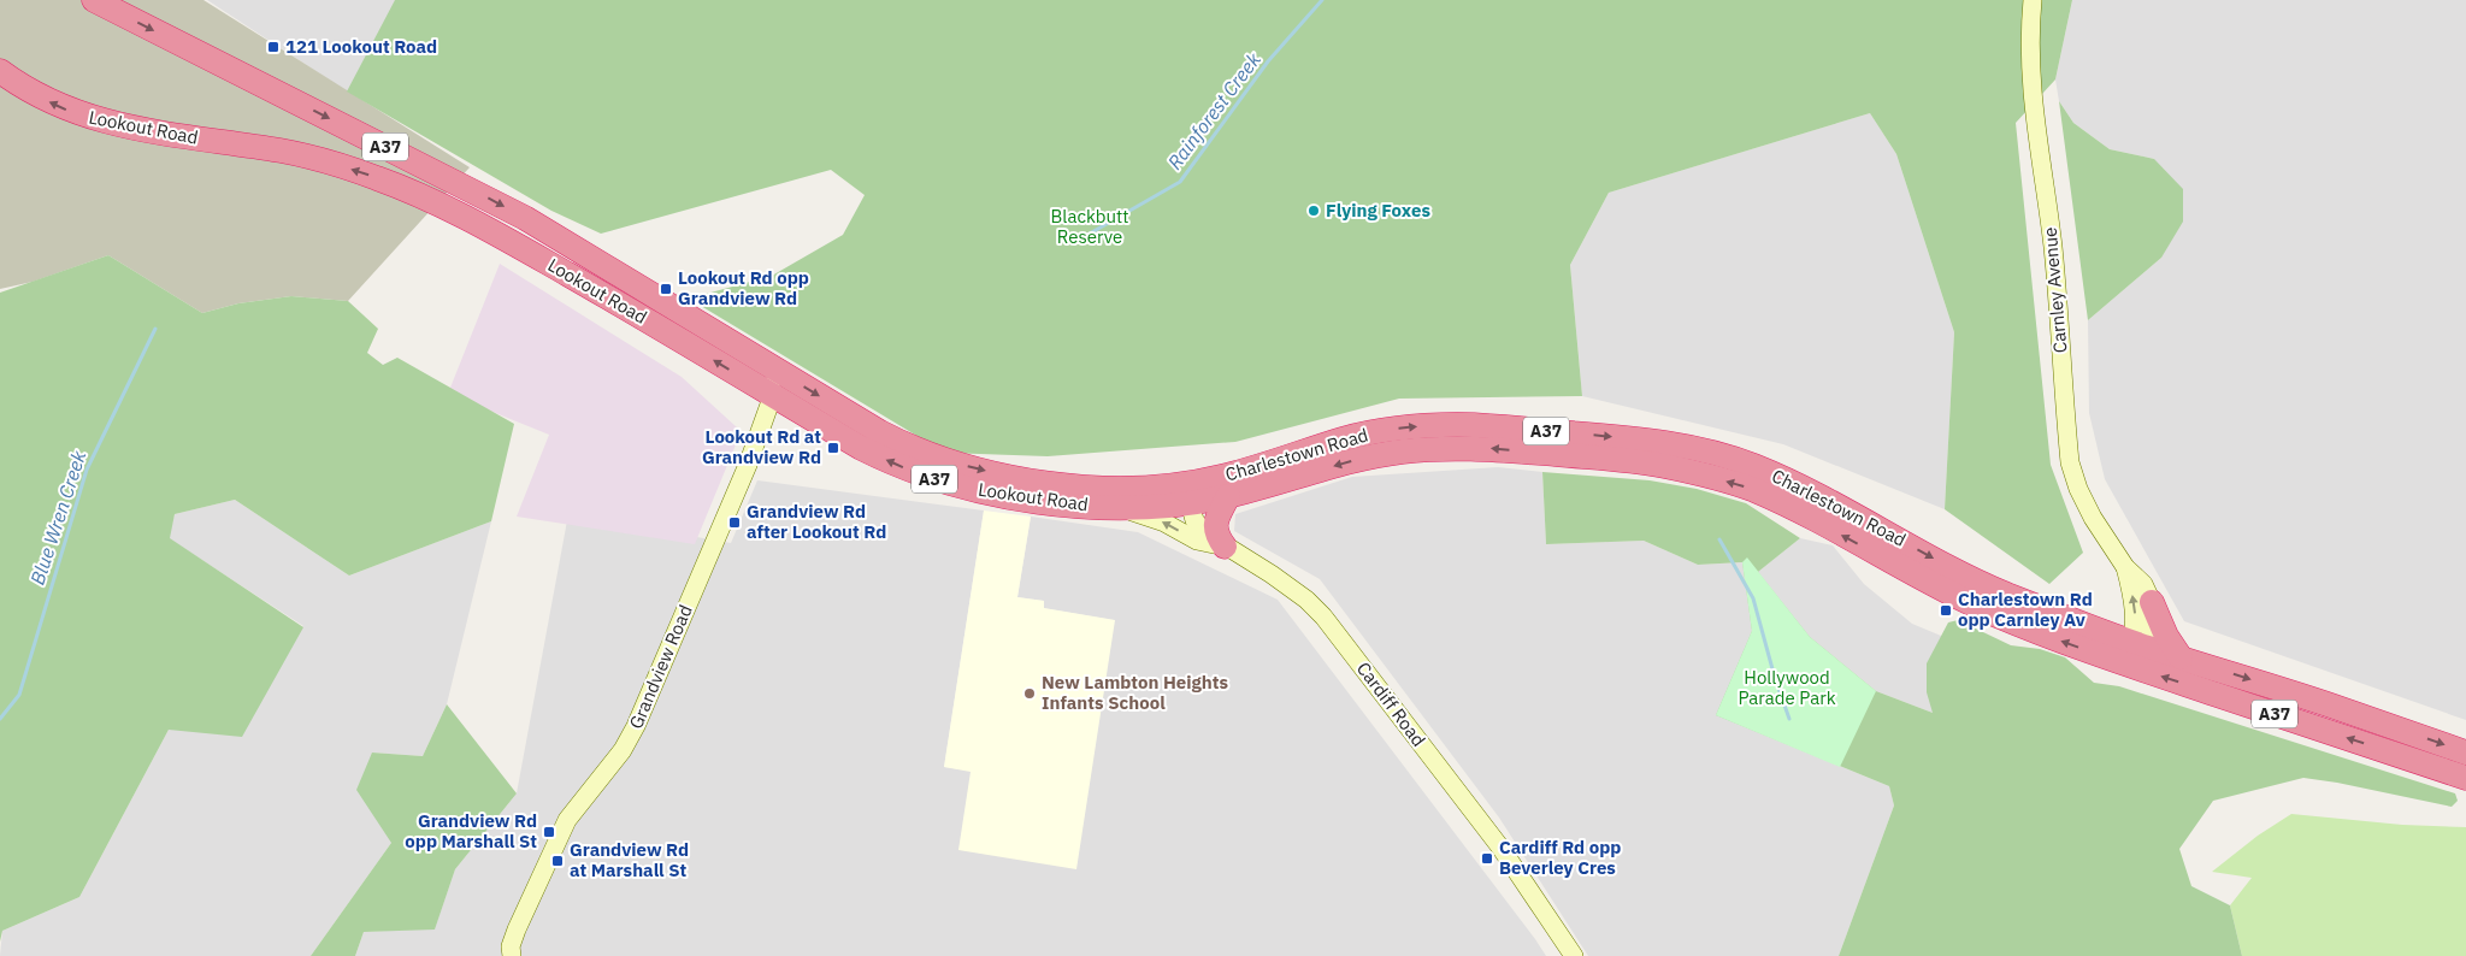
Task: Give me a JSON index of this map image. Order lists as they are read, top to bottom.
{
  "streets": {
    "highway": ["Lookout Road", "A37", "Charlestown Road"],
    "main road": ["Carnley Avenue", "Grandview Road", "Cardiff Road"]
  },
  "crossings": [
    ["Lookout Road", "Charlestown Road"],
    ["Lookout Road", "Grandview Road"],
    ["Lookout Road", "Cardiff Road"],
    ["Carnley Avenue", "Charlestown Road"],
    ["Charlestown Road", "Cardiff Road"]
  ],
  "water": ["Rainforest Creek", "Blue Wren Creek"],
  "parks": ["Blackbutt Reserve", "Hollywood Parade Park"],
  "places": {
    "transit": [
      "121 Lookout Road",
      "Lookout Rd opp Grandview Rd",
      "Lookout Rd at Grandview Rd",
      "Grandview Rd after Lookout Rd",
      "Charlestown Rd opp Carnley Av",
      "Grandview Rd opp Marshall St",
      "Cardiff Rd opp Beverley Cres",
      "Grandview Rd at Marshall St"
    ],
    "other": ["Flying Foxes", "New Lambton Heights Infants School"]
  }
}
